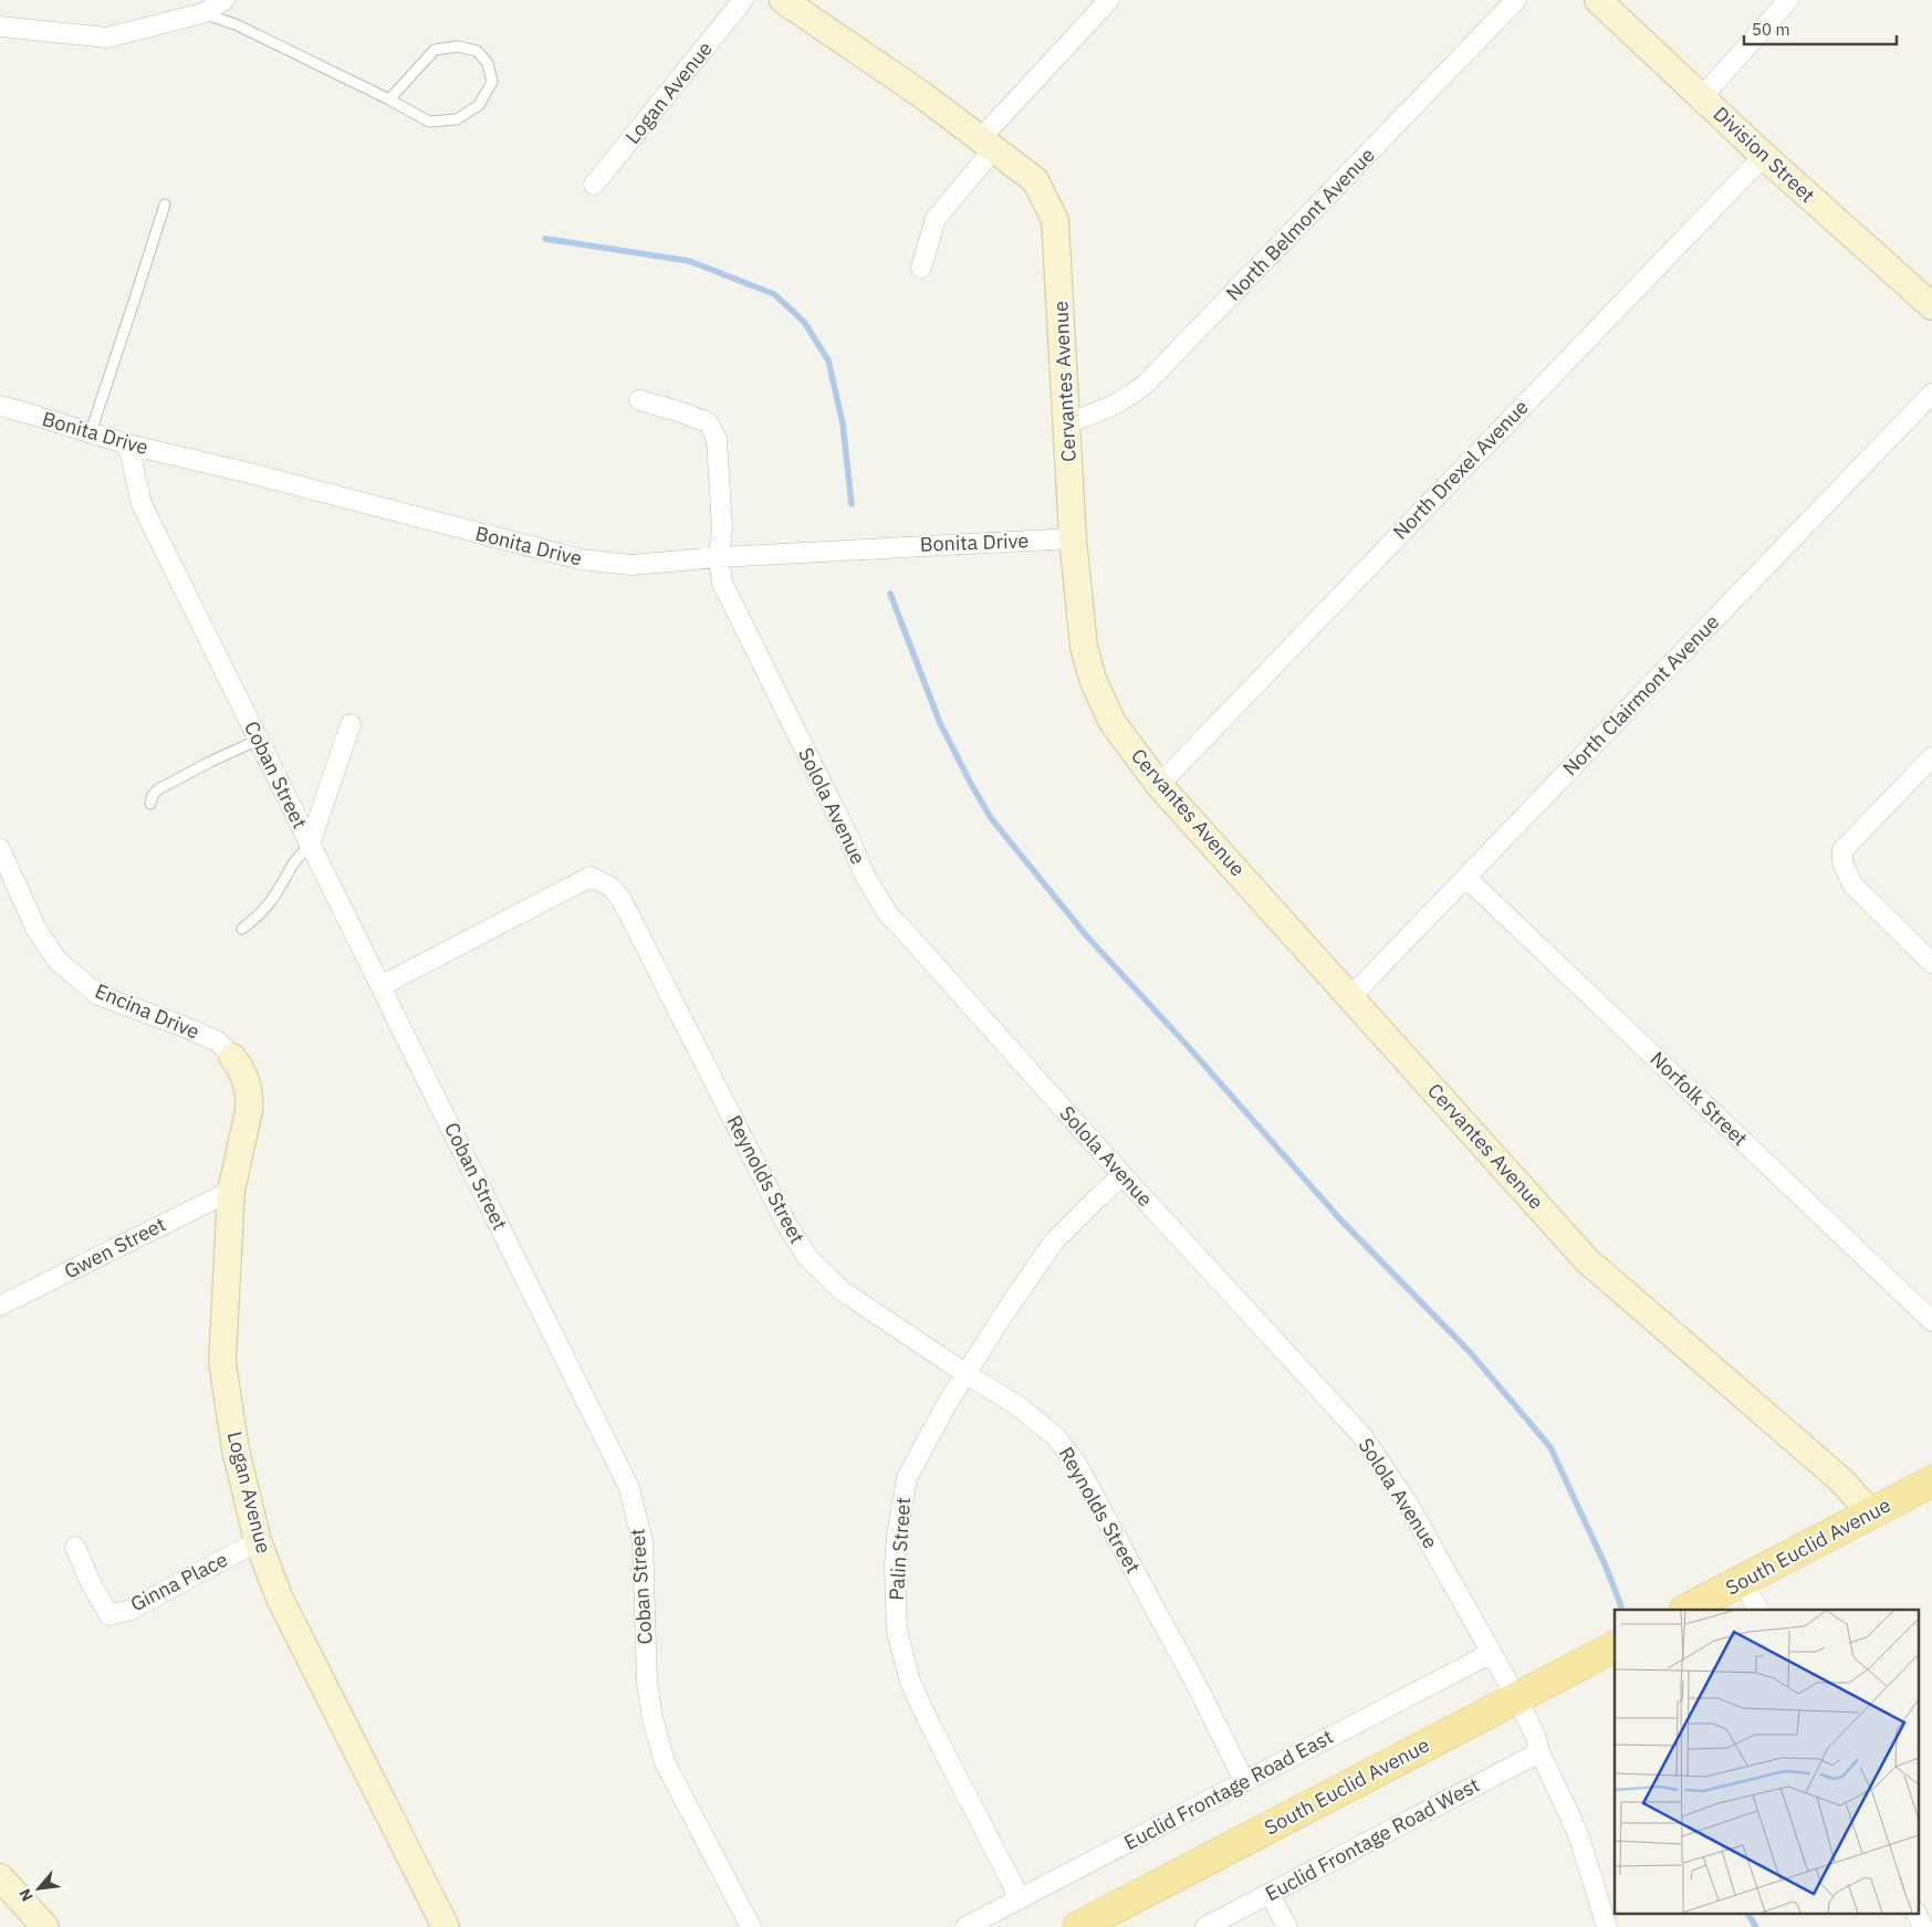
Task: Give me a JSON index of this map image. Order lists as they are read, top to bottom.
{
  "streets": {
    "main road": ["South Euclid Avenue"],
    "street": [
      "Logan Avenue",
      "Division Street",
      "North Belmont Avenue",
      "Cervantes Avenue",
      "Bonita Drive",
      "North Drexel Avenue",
      "North Clairmont Avenue",
      "Coban Street",
      "Solola Avenue",
      "Encina Drive",
      "Norfolk Street",
      "Reynolds Street",
      "Gwen Street",
      "Palin Street",
      "Ginna Place",
      "Euclid Frontage Road East",
      "Euclid Frontage Road West"
    ]
  },
  "crossings": [
    ["Logan Avenue", "Encina Drive"],
    ["Logan Avenue", "Gwen Street"],
    ["Logan Avenue", "Ginna Place"],
    ["Division Street", "North Drexel Avenue"],
    ["North Belmont Avenue", "Cervantes Avenue"],
    ["Cervantes Avenue", "Bonita Drive"],
    ["Cervantes Avenue", "North Drexel Avenue"],
    ["Cervantes Avenue", "North Clairmont Avenue"],
    ["Cervantes Avenue", "South Euclid Avenue"],
    ["Bonita Drive", "Coban Street"],
    ["Bonita Drive", "Solola Avenue"],
    ["North Clairmont Avenue", "Norfolk Street"],
    ["Coban Street", "Reynolds Street"],
    ["Solola Avenue", "South Euclid Avenue"],
    ["Solola Avenue", "Palin Street"],
    ["Solola Avenue", "Euclid Frontage Road East"],
    ["Solola Avenue", "Euclid Frontage Road West"],
    ["Reynolds Street", "Palin Street"],
    ["Reynolds Street", "Euclid Frontage Road East"],
    ["Palin Street", "Euclid Frontage Road East"]
  ],
  "scale_bar": "50 m",
  "north": "bottom left"
}
